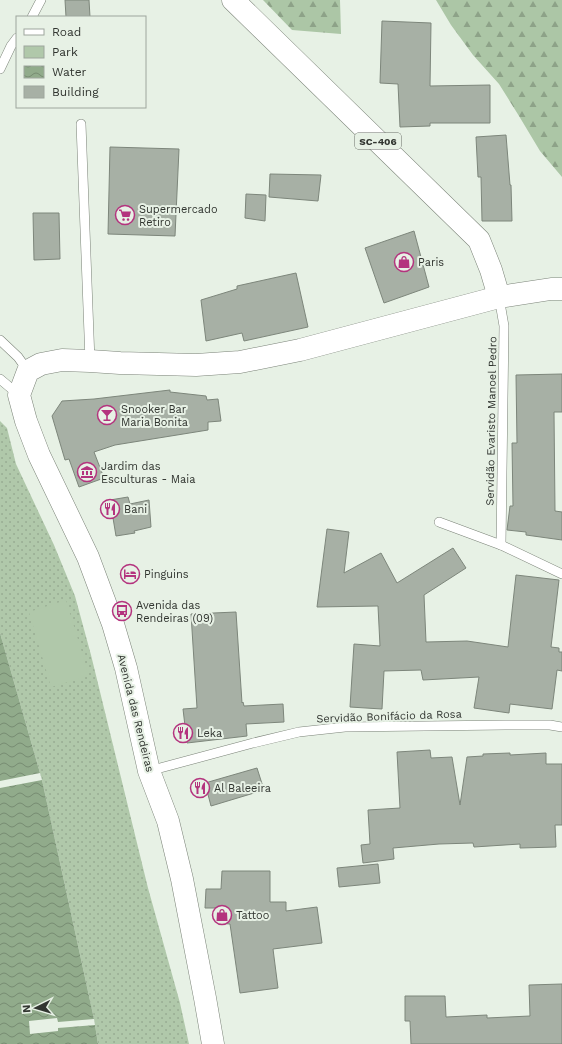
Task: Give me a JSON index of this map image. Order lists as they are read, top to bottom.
{
  "streets": {
    "main road": ["SC-406", "Avenida das Rendeiras"],
    "lane": ["Servidão Evaristo Manoel Pedro", "Servidão Bonifácio da Rosa"]
  },
  "crossings": [
    ["SC-406", "Servidão Evaristo Manoel Pedro"],
    ["Avenida das Rendeiras", "Servidão Bonifácio da Rosa"]
  ],
  "places": {
    "supermarket": ["Supermercado Retiro"],
    "shop": ["Paris", "Tattoo"],
    "bar": ["Snooker Bar Maria Bonita"],
    "museum": ["Jardim das Esculturas - Maia"],
    "restaurant": ["Bani", "Leka", "Al Baleeira"],
    "hotel": ["Pinguins"],
    "bus stop": ["Avenida das Rendeiras (09)"]
  },
  "legend": [
    "Road",
    "Park",
    "Water",
    "Building"
  ],
  "north": "left"
}
